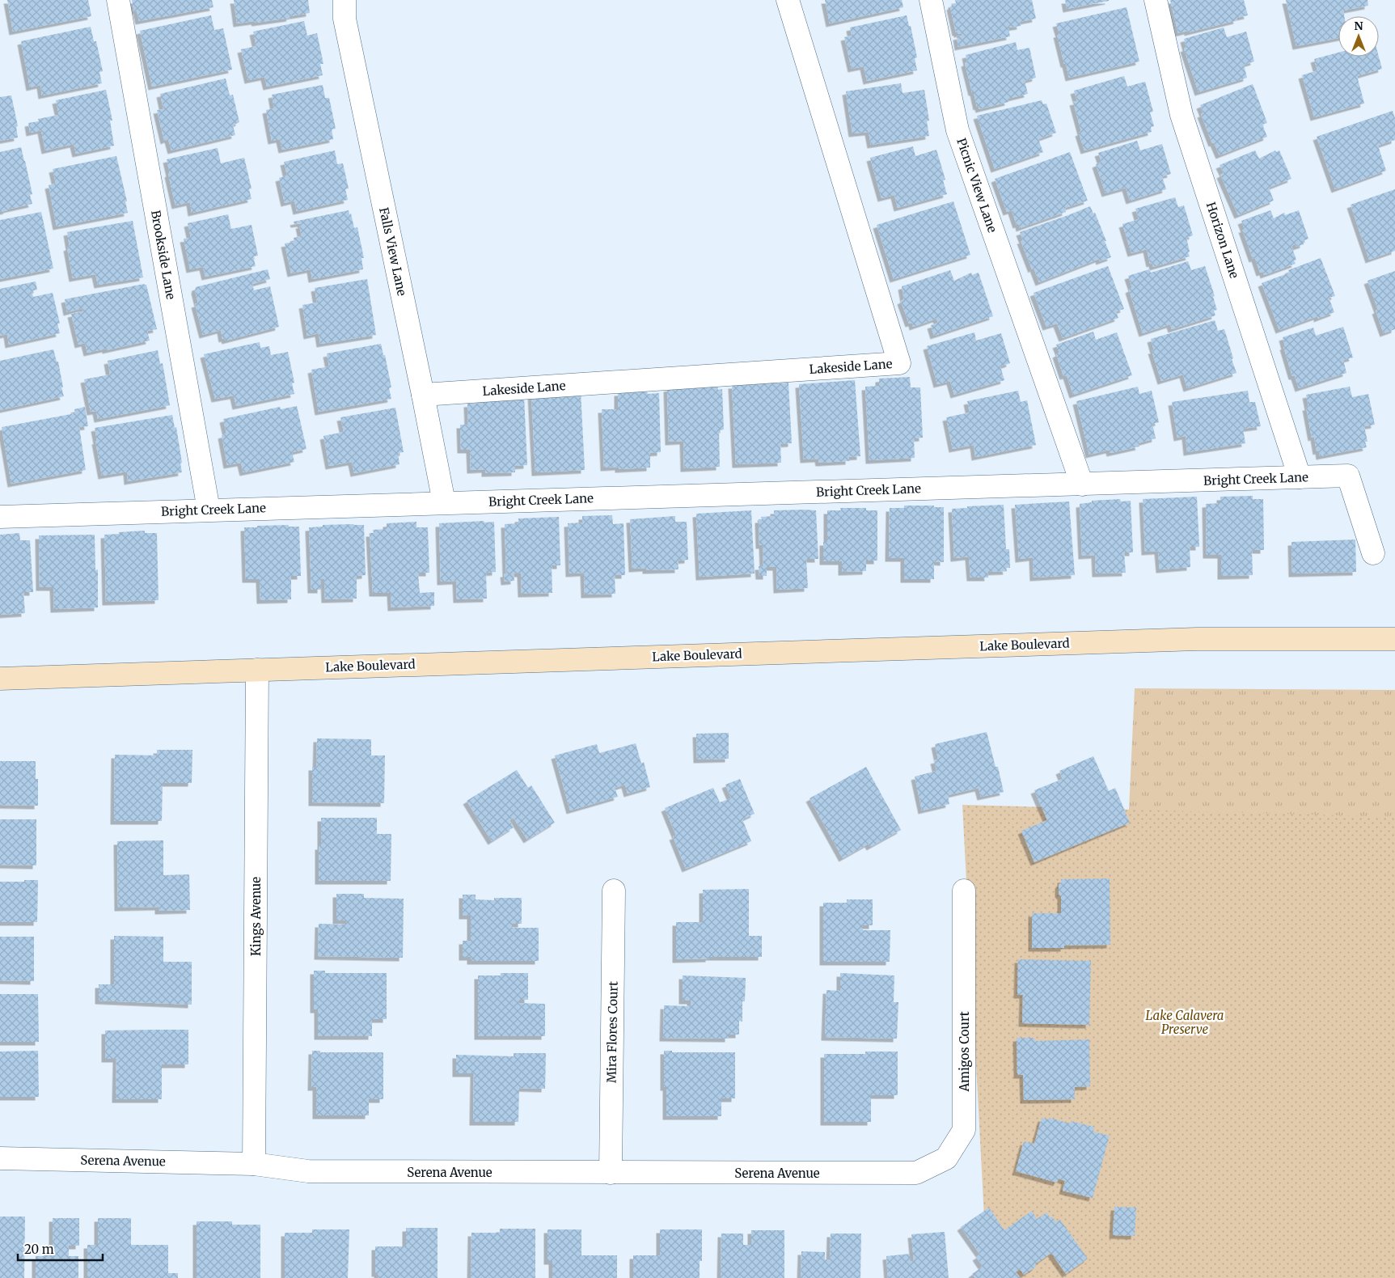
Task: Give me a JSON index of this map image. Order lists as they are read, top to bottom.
{
  "streets": {
    "main road": ["Lake Boulevard"],
    "street": [
      "Picnic View Lane",
      "Horizon Lane",
      "Falls View Lane",
      "Brookside Lane",
      "Lakeside Lane",
      "Bright Creek Lane",
      "Kings Avenue",
      "Mira Flores Court",
      "Amigos Court",
      "Serena Avenue"
    ]
  },
  "crossings": [
    ["Picnic View Lane", "Bright Creek Lane"],
    ["Horizon Lane", "Bright Creek Lane"],
    ["Falls View Lane", "Lakeside Lane"],
    ["Falls View Lane", "Bright Creek Lane"],
    ["Brookside Lane", "Bright Creek Lane"],
    ["Lake Boulevard", "Kings Avenue"],
    ["Kings Avenue", "Serena Avenue"],
    ["Mira Flores Court", "Serena Avenue"],
    ["Amigos Court", "Serena Avenue"]
  ],
  "parks": ["Lake Calavera Preserve"],
  "scale_bar": "20 m",
  "north": "top"
}
